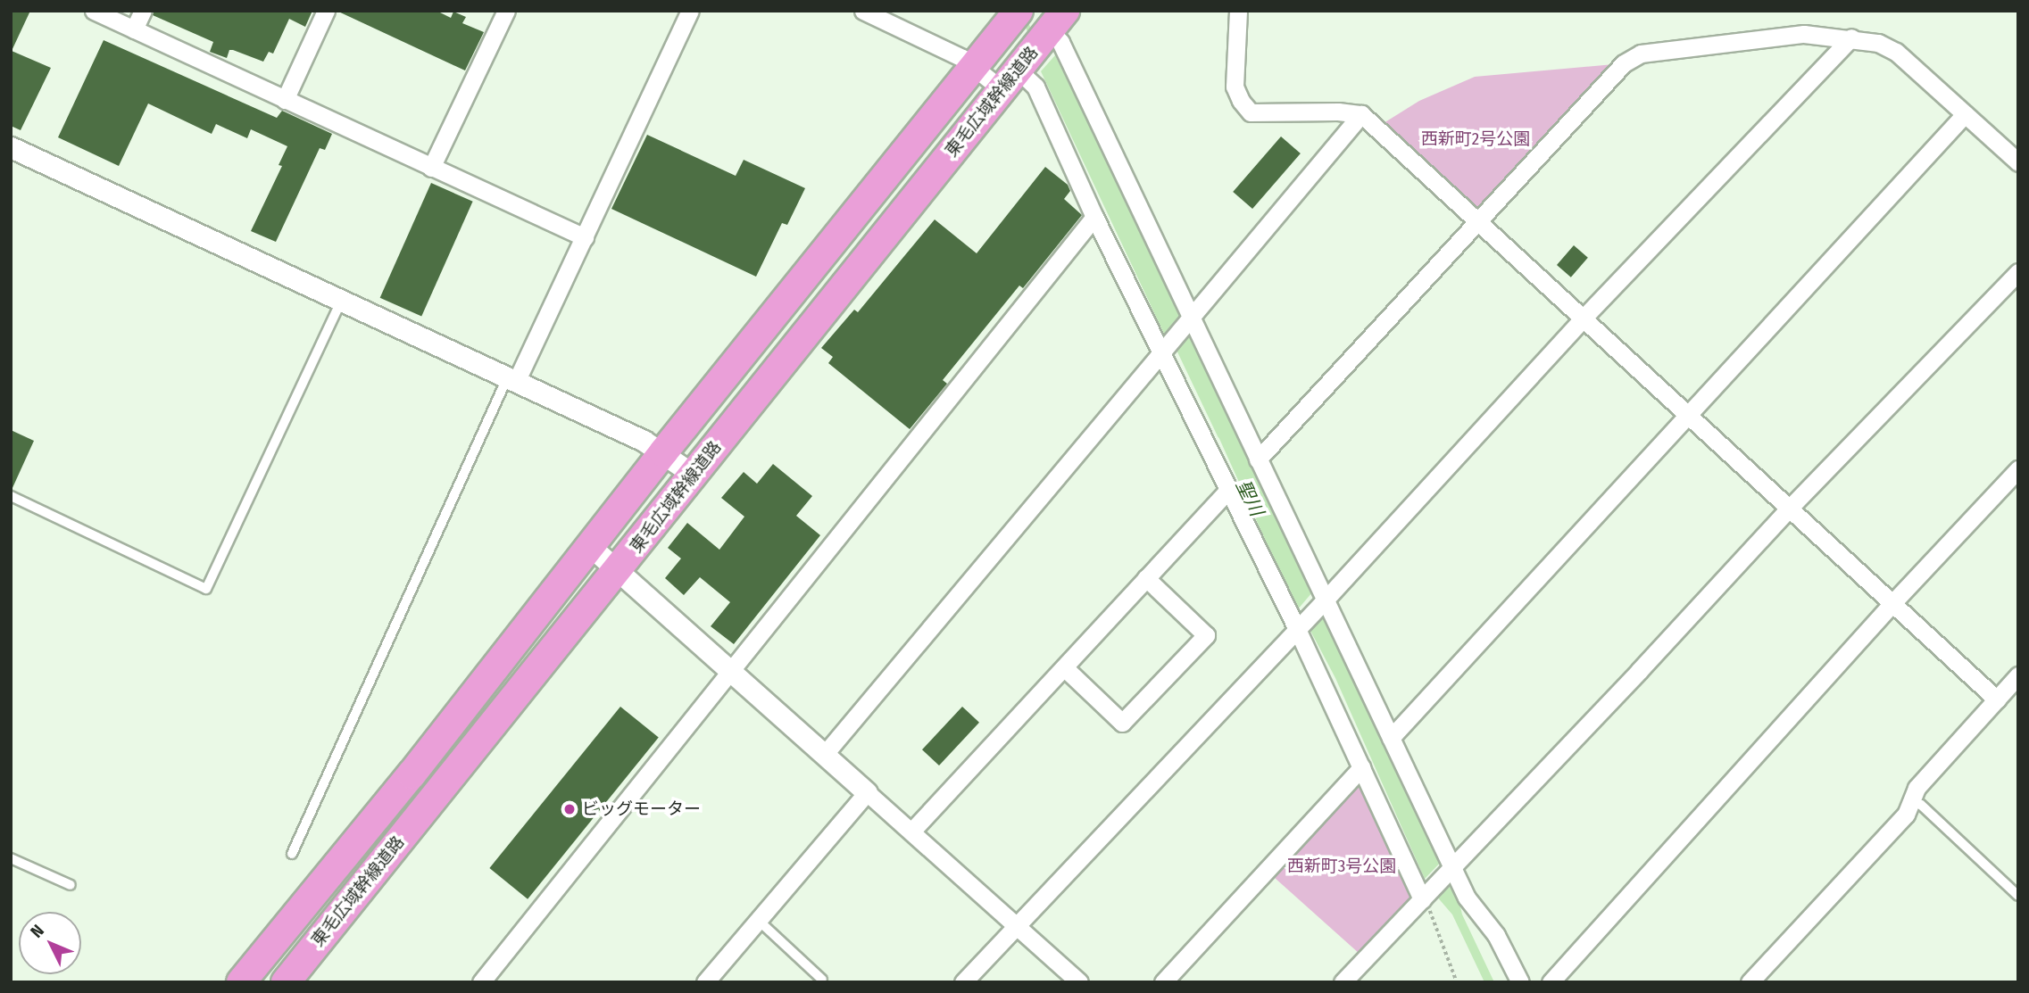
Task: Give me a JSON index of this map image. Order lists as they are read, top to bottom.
{
  "streets": {
    "highway": ["東毛広域幹線道路"]
  },
  "water": ["聖川"],
  "parks": ["西新町2号公園", "西新町3号公園"],
  "places": ["ビッグモーター"],
  "north": "top left"
}
